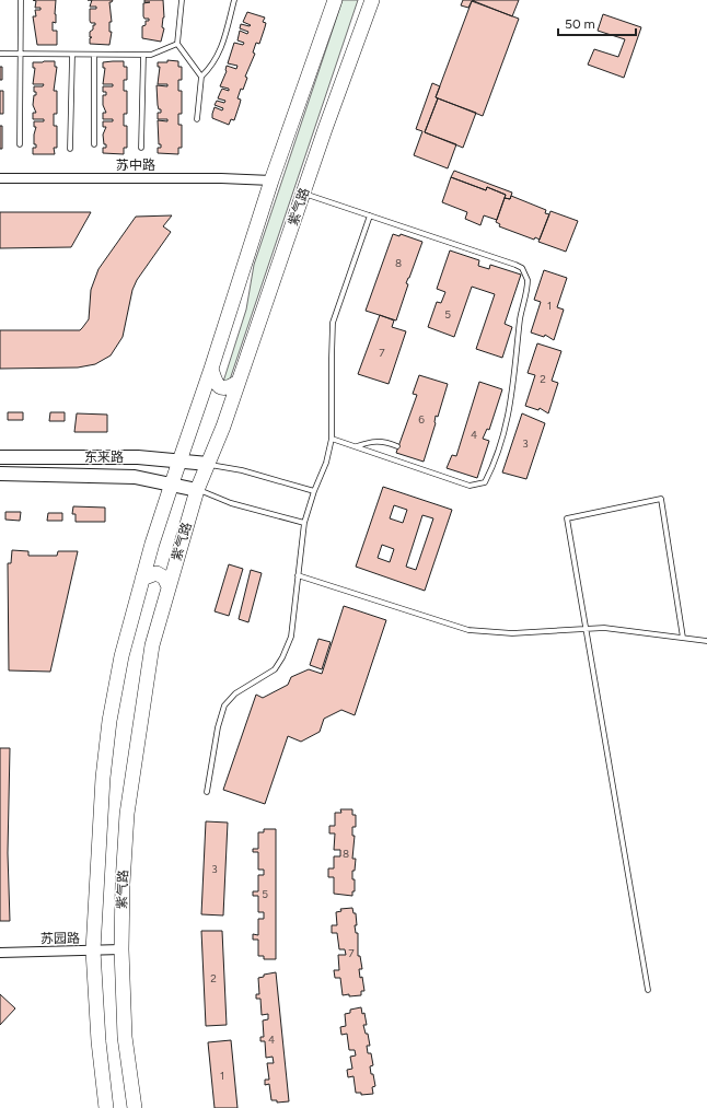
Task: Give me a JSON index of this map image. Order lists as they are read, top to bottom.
{
  "streets": {
    "main road": ["紫气路"],
    "street": ["苏中路", "东来路", "苏园路"]
  },
  "crossings": [
    ["苏中路", "紫气路"],
    ["紫气路", "东来路"],
    ["紫气路", "苏园路"]
  ],
  "house_numbers": [
    "8",
    "1",
    "5",
    "7",
    "2",
    "6",
    "4",
    "3",
    "8",
    "3",
    "5",
    "7",
    "2",
    "4",
    "1"
  ],
  "scale_bar": "50 m"
}
